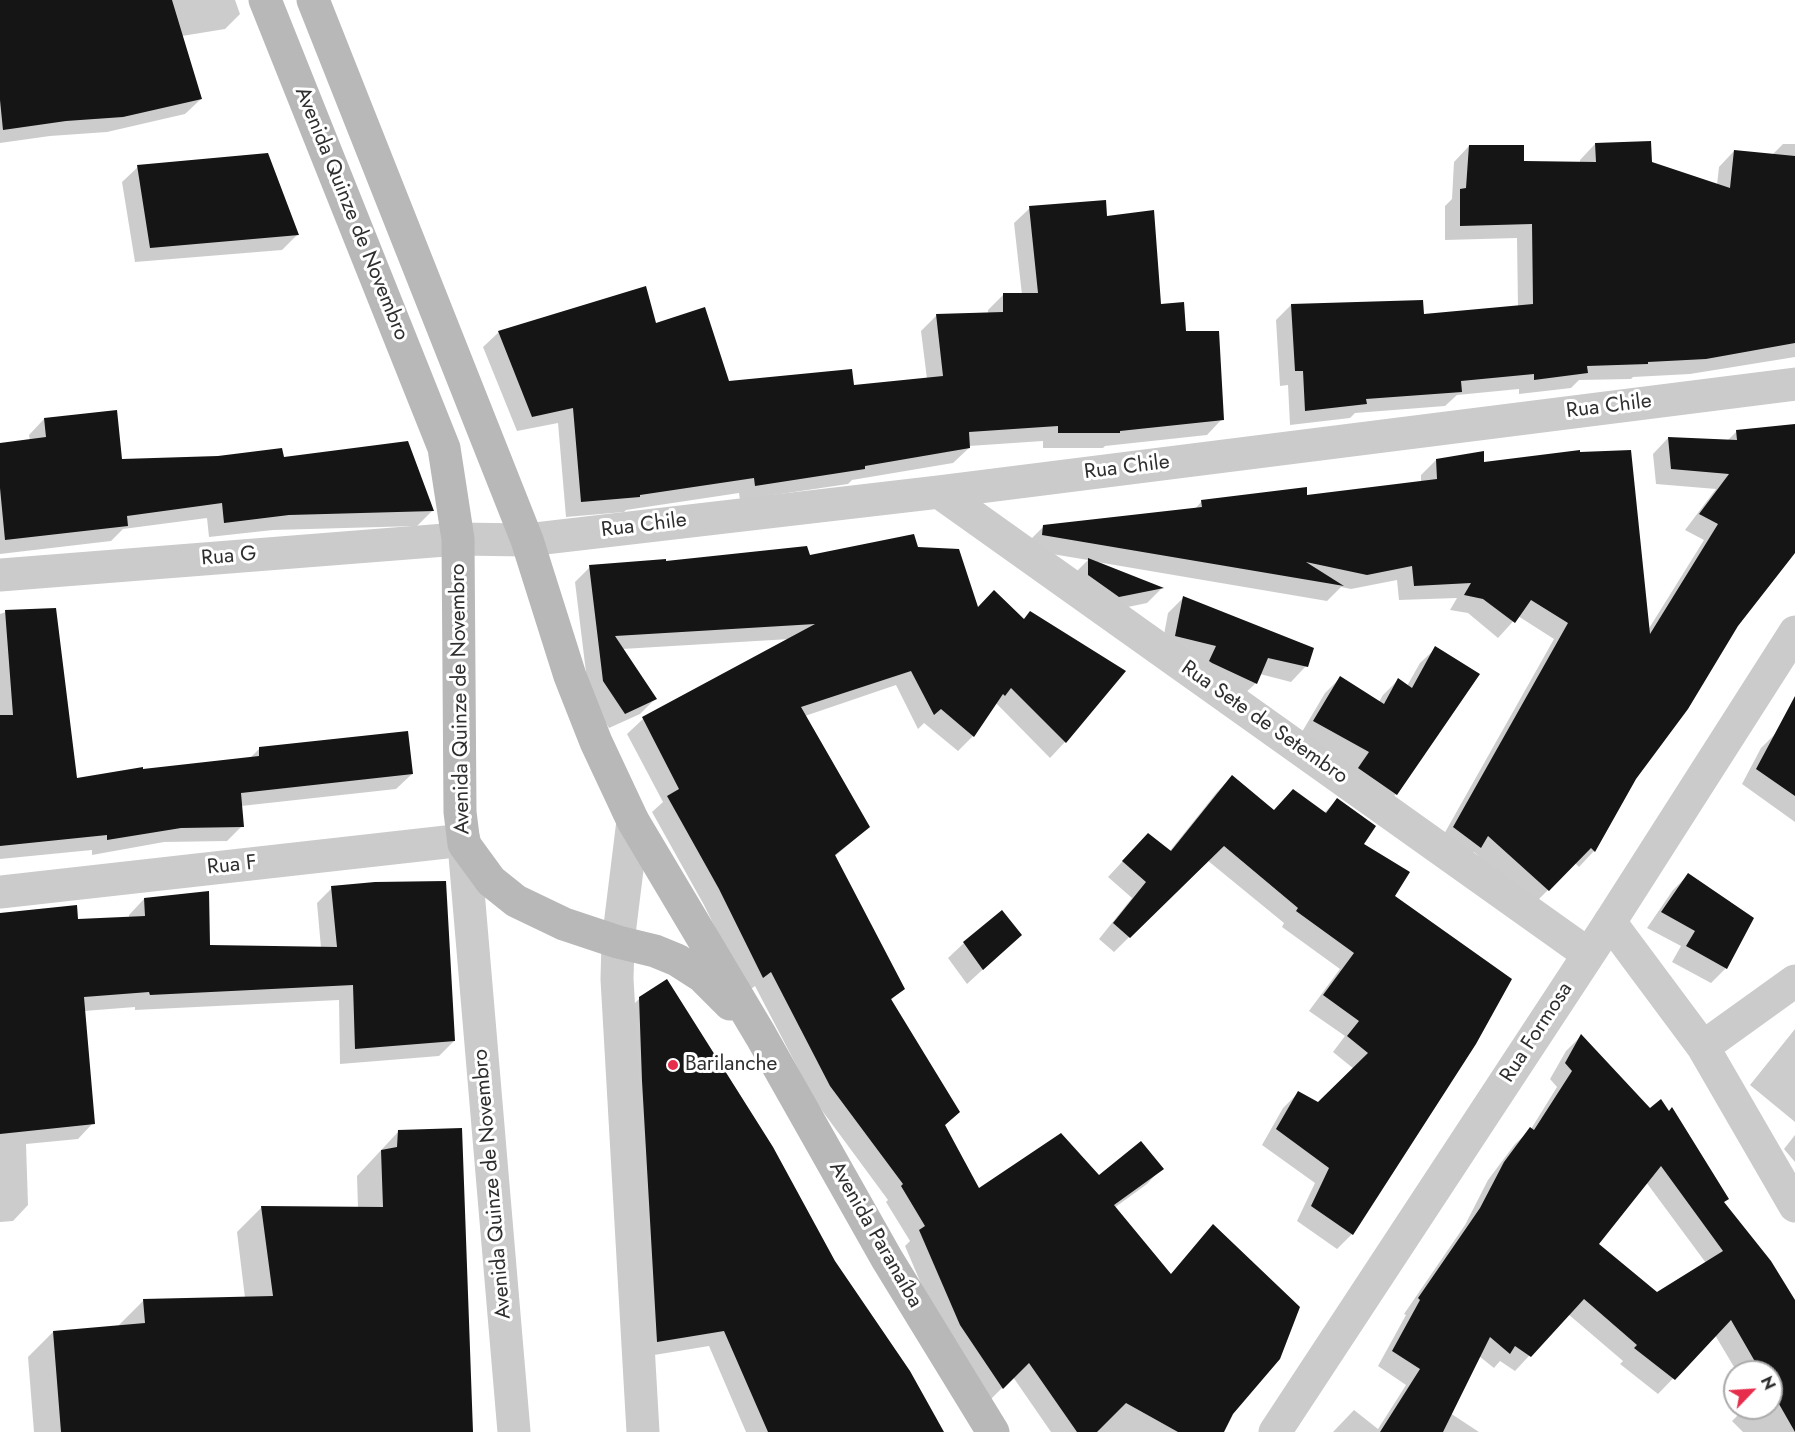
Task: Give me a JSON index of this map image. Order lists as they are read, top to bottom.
{
  "streets": {
    "main road": ["Avenida Quinze de Novembro", "Avenida Paranaíba"],
    "street": [
      "Rua Chile",
      "Rua G",
      "Rua Sete de Setembro",
      "Rua F",
      "Rua Formosa"
    ]
  },
  "crossings": [
    ["Avenida Quinze de Novembro", "Rua Chile"],
    ["Avenida Quinze de Novembro", "Rua G"],
    ["Avenida Quinze de Novembro", "Rua F"],
    ["Avenida Quinze de Novembro", "Avenida Paranaíba"],
    ["Rua Chile", "Rua G"],
    ["Rua Chile", "Rua Sete de Setembro"],
    ["Rua Sete de Setembro", "Rua Formosa"]
  ],
  "places": ["Barilanche"],
  "north": "top right"
}
